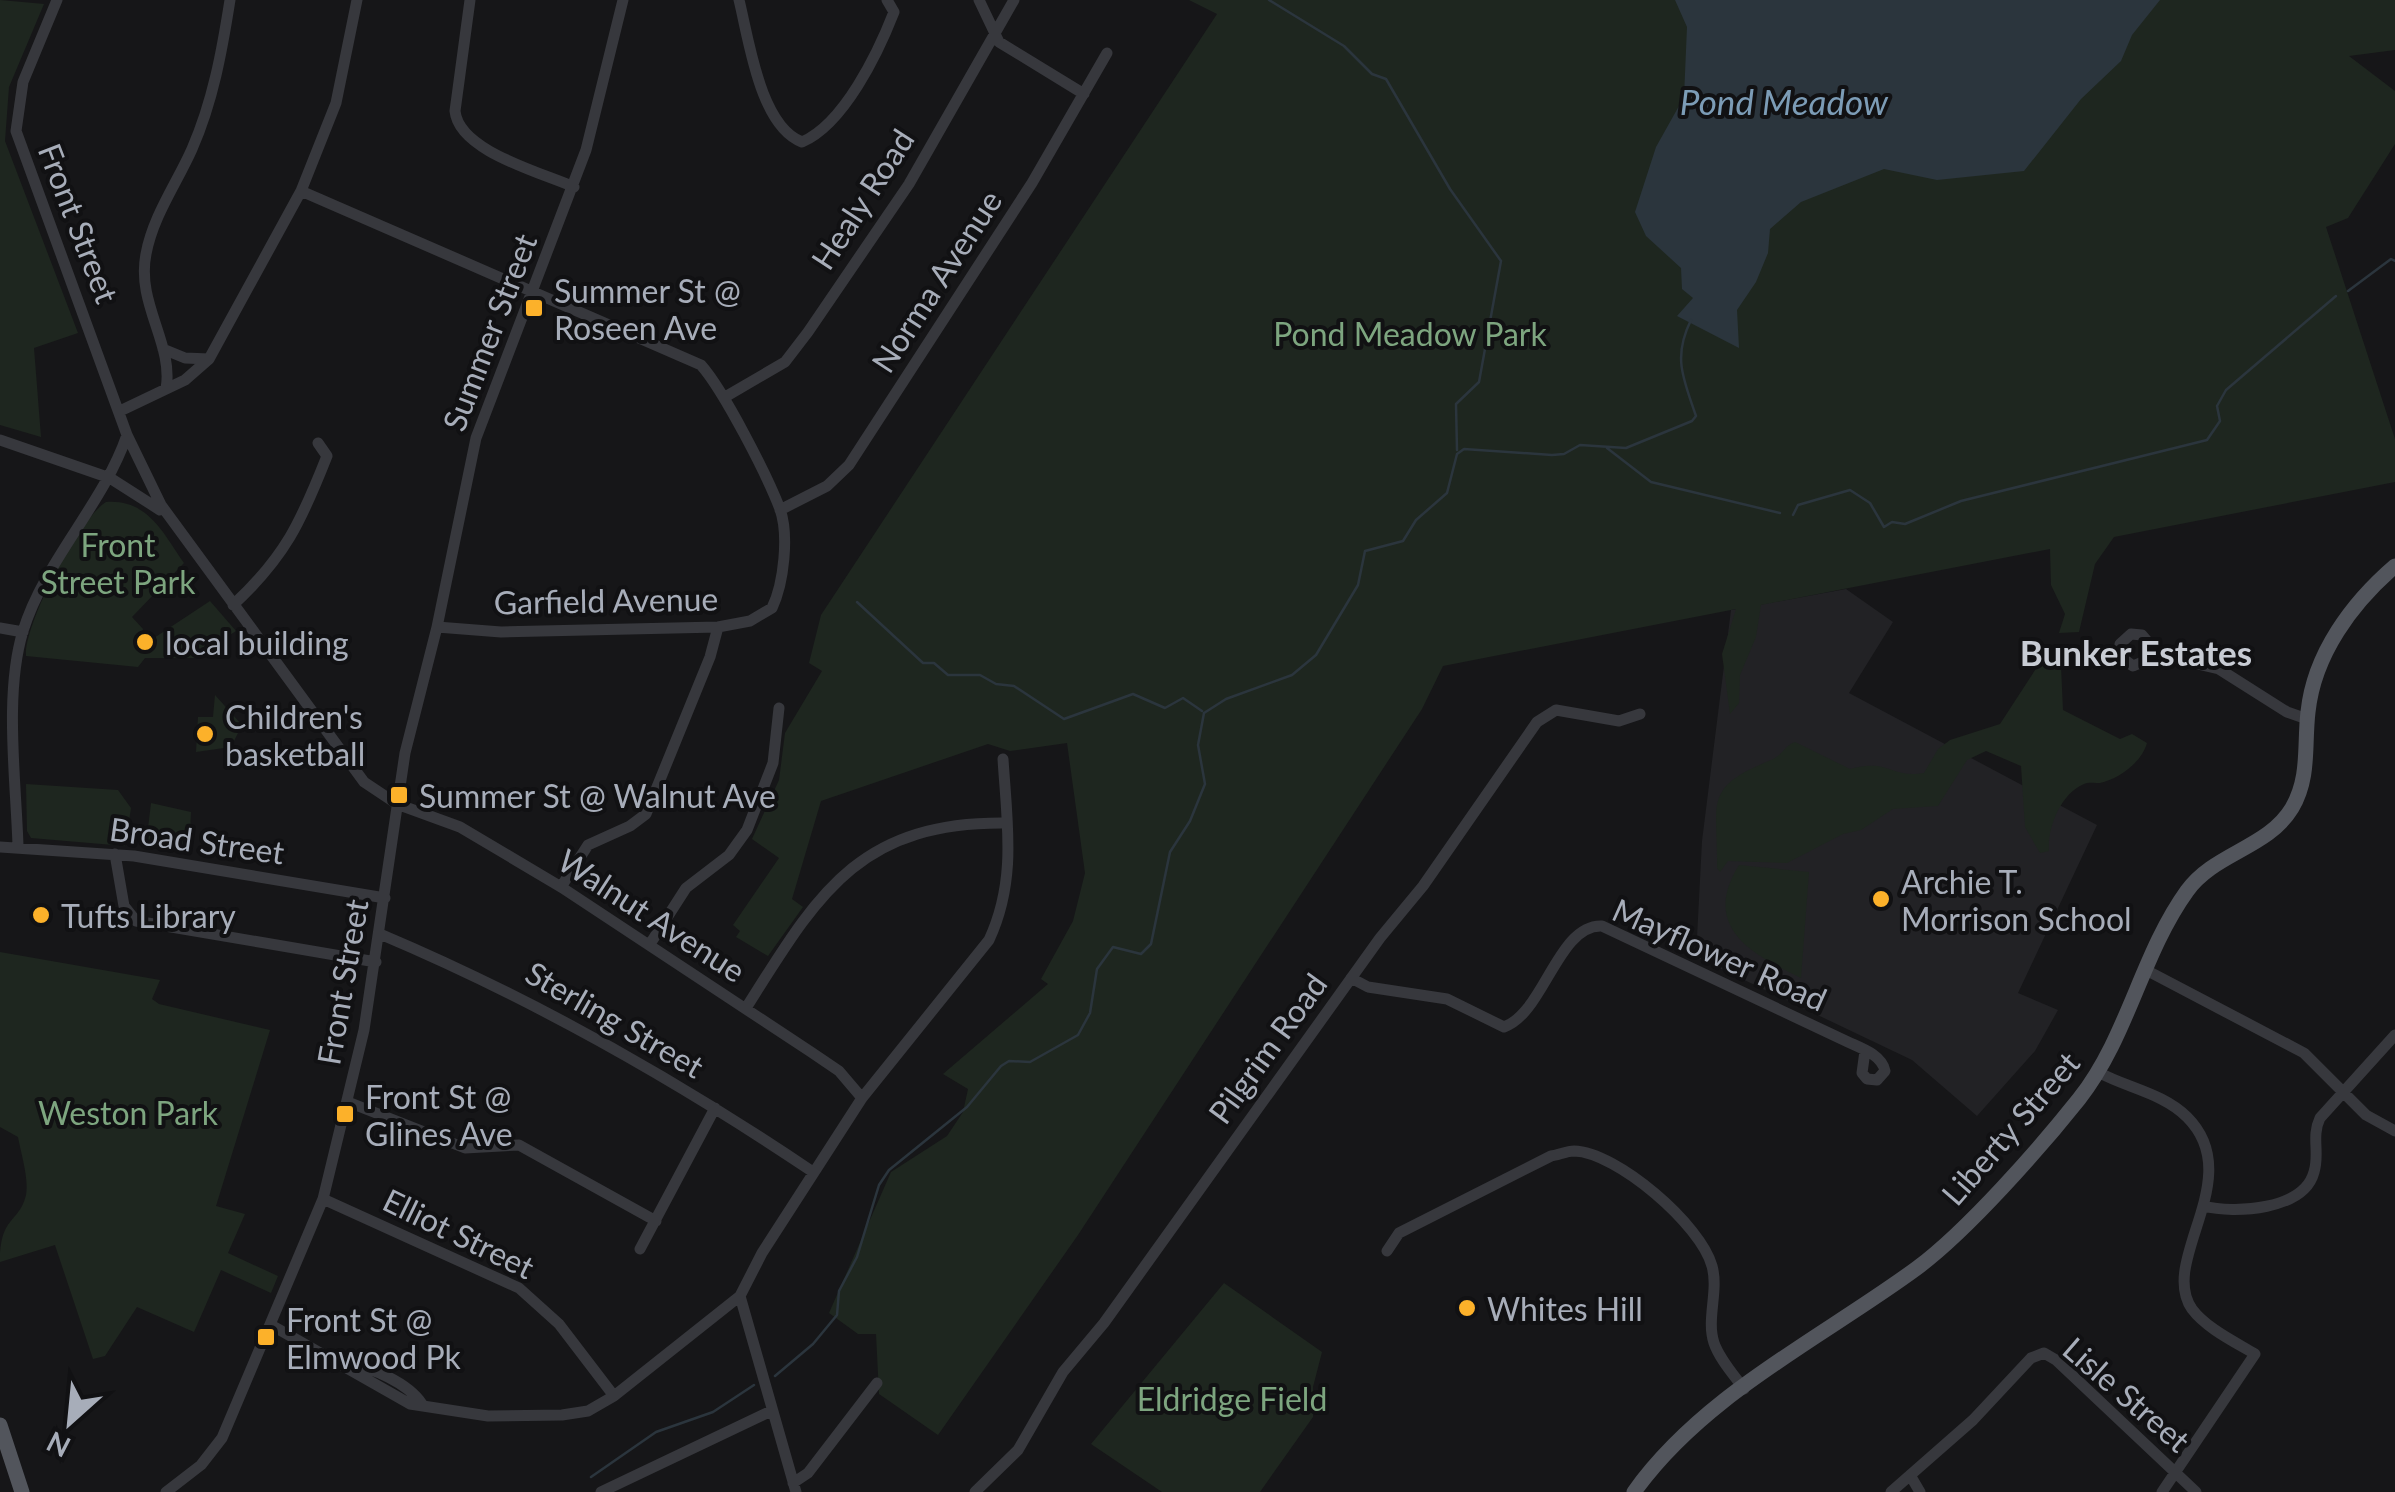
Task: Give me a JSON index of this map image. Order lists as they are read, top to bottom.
{
  "streets": {
    "main road": ["Liberty Street"],
    "street": [
      "Healy Road",
      "Front Street",
      "Norma Avenue",
      "Summer Street",
      "Garfield Avenue",
      "Broad Street",
      "Walnut Avenue",
      "Mayflower Road",
      "Sterling Street",
      "Pilgrim Road",
      "Elliot Street",
      "Lisle Street"
    ]
  },
  "crossings": [
    ["Front Street", "Summer Street"],
    ["Front Street", "Broad Street"],
    ["Front Street", "Walnut Avenue"],
    ["Front Street", "Sterling Street"],
    ["Front Street", "Elliot Street"],
    ["Norma Avenue", "Garfield Avenue"],
    ["Summer Street", "Garfield Avenue"],
    ["Summer Street", "Walnut Avenue"],
    ["Mayflower Road", "Pilgrim Road"]
  ],
  "districts": ["Bunker Estates"],
  "water": ["Pond Meadow"],
  "parks": [
    "Pond Meadow Park",
    "Front Street Park",
    "Weston Park",
    "Eldridge Field"
  ],
  "places": {
    "transit": [
      "Summer St @ Roseen Ave",
      "Summer St @ Walnut Ave",
      "Front St @ Glines Ave",
      "Front St @ Elmwood Pk"
    ],
    "other": [
      "local building",
      "Children's basketball",
      "Archie T. Morrison School",
      "Tufts Library",
      "Whites Hill"
    ]
  },
  "north": "bottom left"
}
